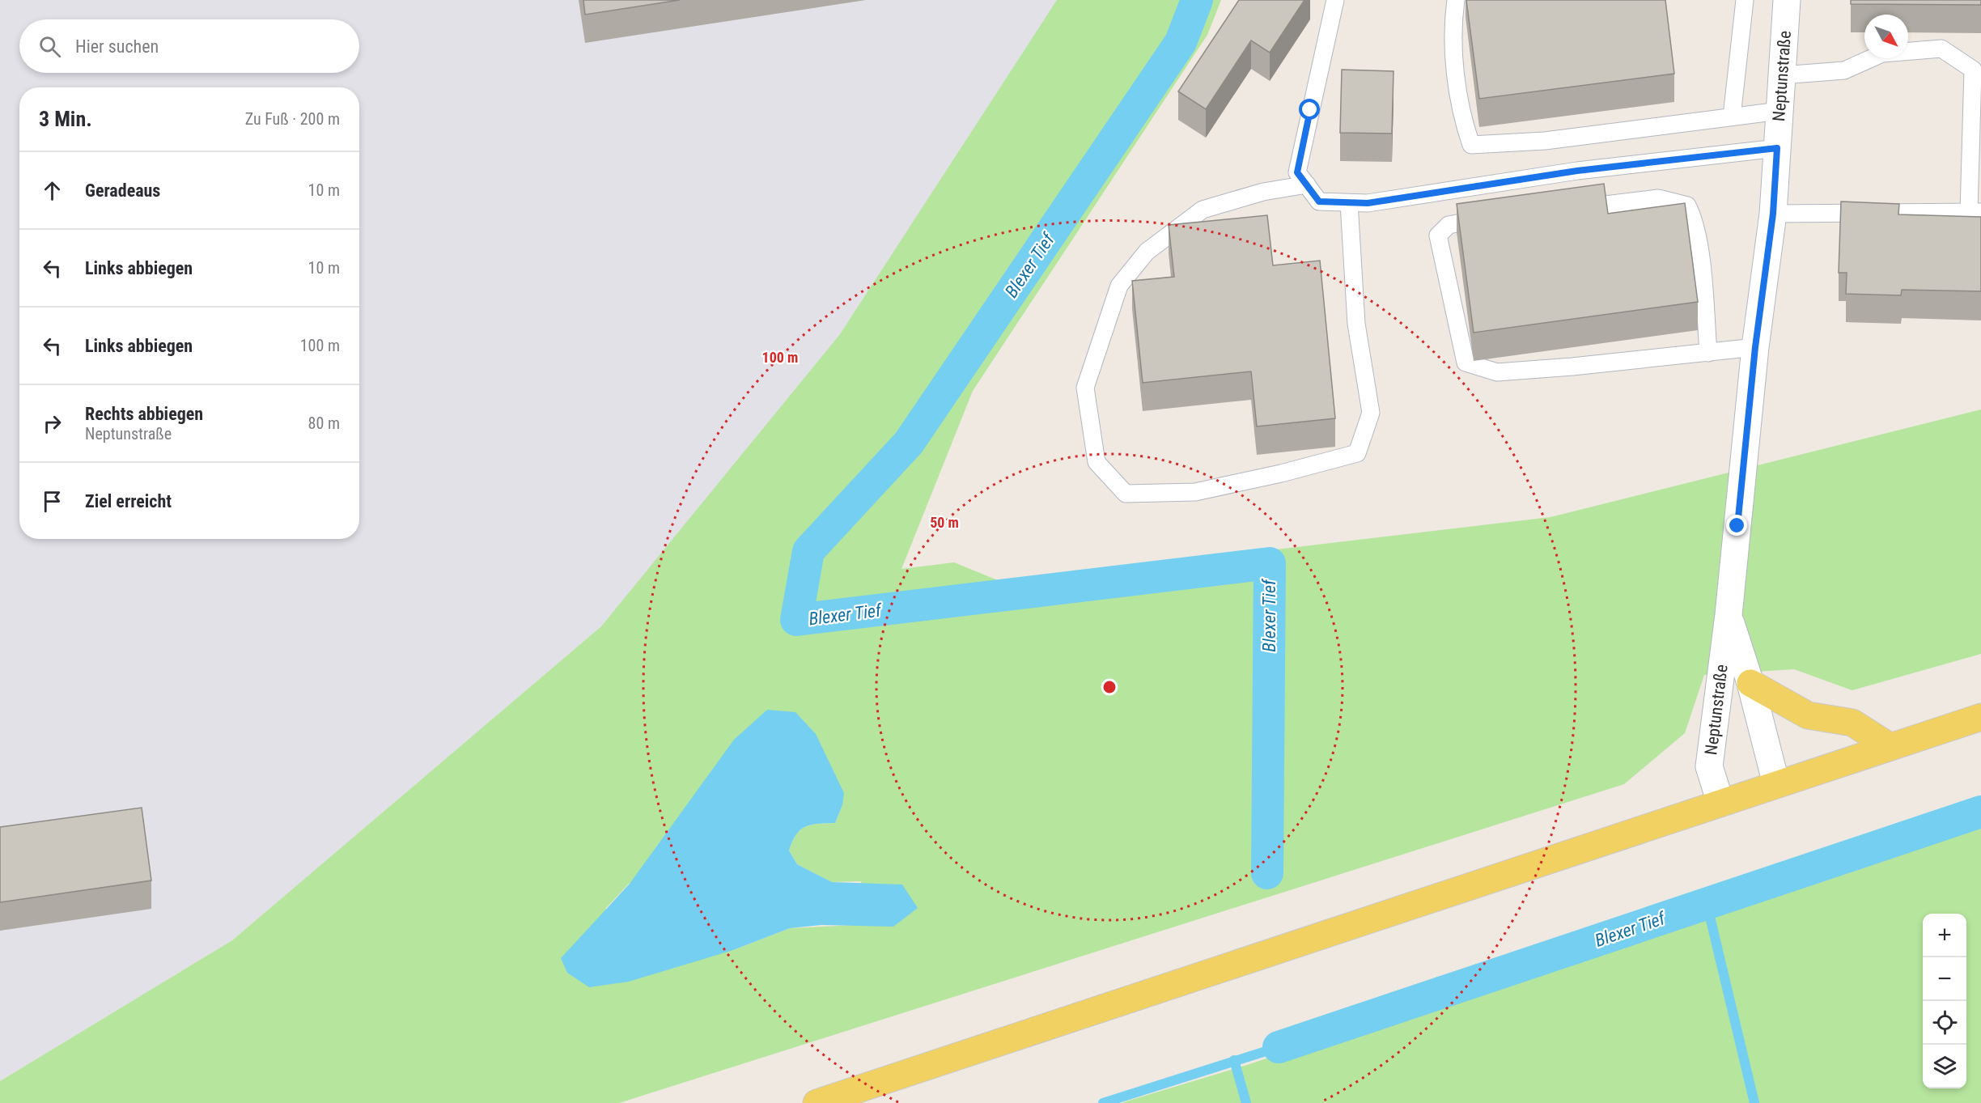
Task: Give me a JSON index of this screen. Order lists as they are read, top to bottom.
{
  "streets": {
    "street": ["Neptunstraße"]
  },
  "water": ["Blexer Tief"],
  "north": "bottom right",
  "page": {
    "search": "Hier suchen",
    "heading": ["3 Min.", "Zu Fuß · 200 m"],
    "list": [
      ["Geradeaus", "10 m"],
      ["Links abbiegen", "10 m"],
      ["Links abbiegen", "100 m"],
      ["Rechts abbiegen", "Neptunstraße", "80 m"],
      "Ziel erreicht"
    ],
    "map_buttons": ["+", "−"]
  },
  "rings": ["100 m", "50 m"]
}
